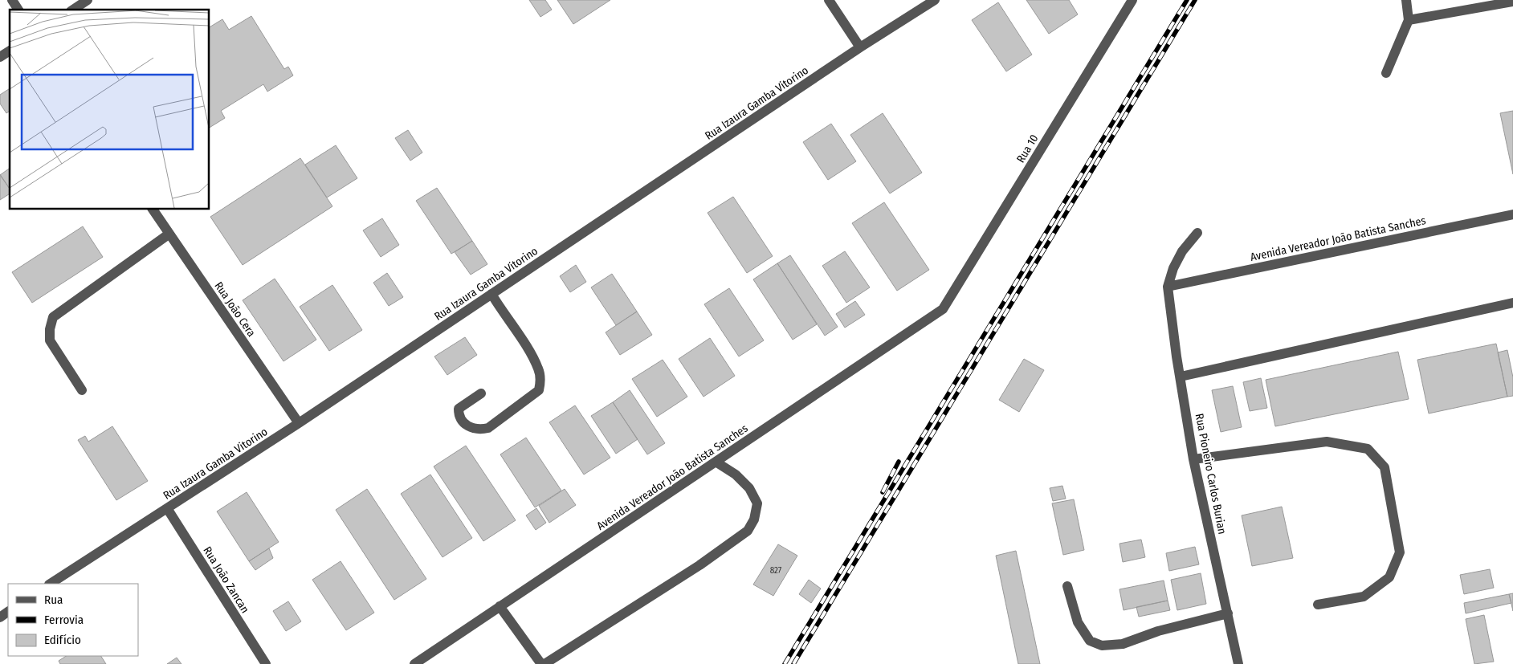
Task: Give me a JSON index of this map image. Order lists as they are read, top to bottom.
{
  "streets": {
    "street": [
      "Rua Izaura Gamba Vitorino",
      "Rua 10",
      "Avenida Vereador João Batista Sanches",
      "Rua João Cera",
      "Rua Pioneiro Carlos Burian",
      "Rua João Zancan"
    ]
  },
  "crossings": [
    ["Rua Izaura Gamba Vitorino", "Rua João Cera"],
    ["Rua Izaura Gamba Vitorino", "Rua João Zancan"],
    ["Rua 10", "Avenida Vereador João Batista Sanches"],
    ["Avenida Vereador João Batista Sanches", "Rua Pioneiro Carlos Burian"]
  ],
  "house_numbers": ["827"],
  "legend": ["Rua", "Ferrovia", "Edifício"]
}
